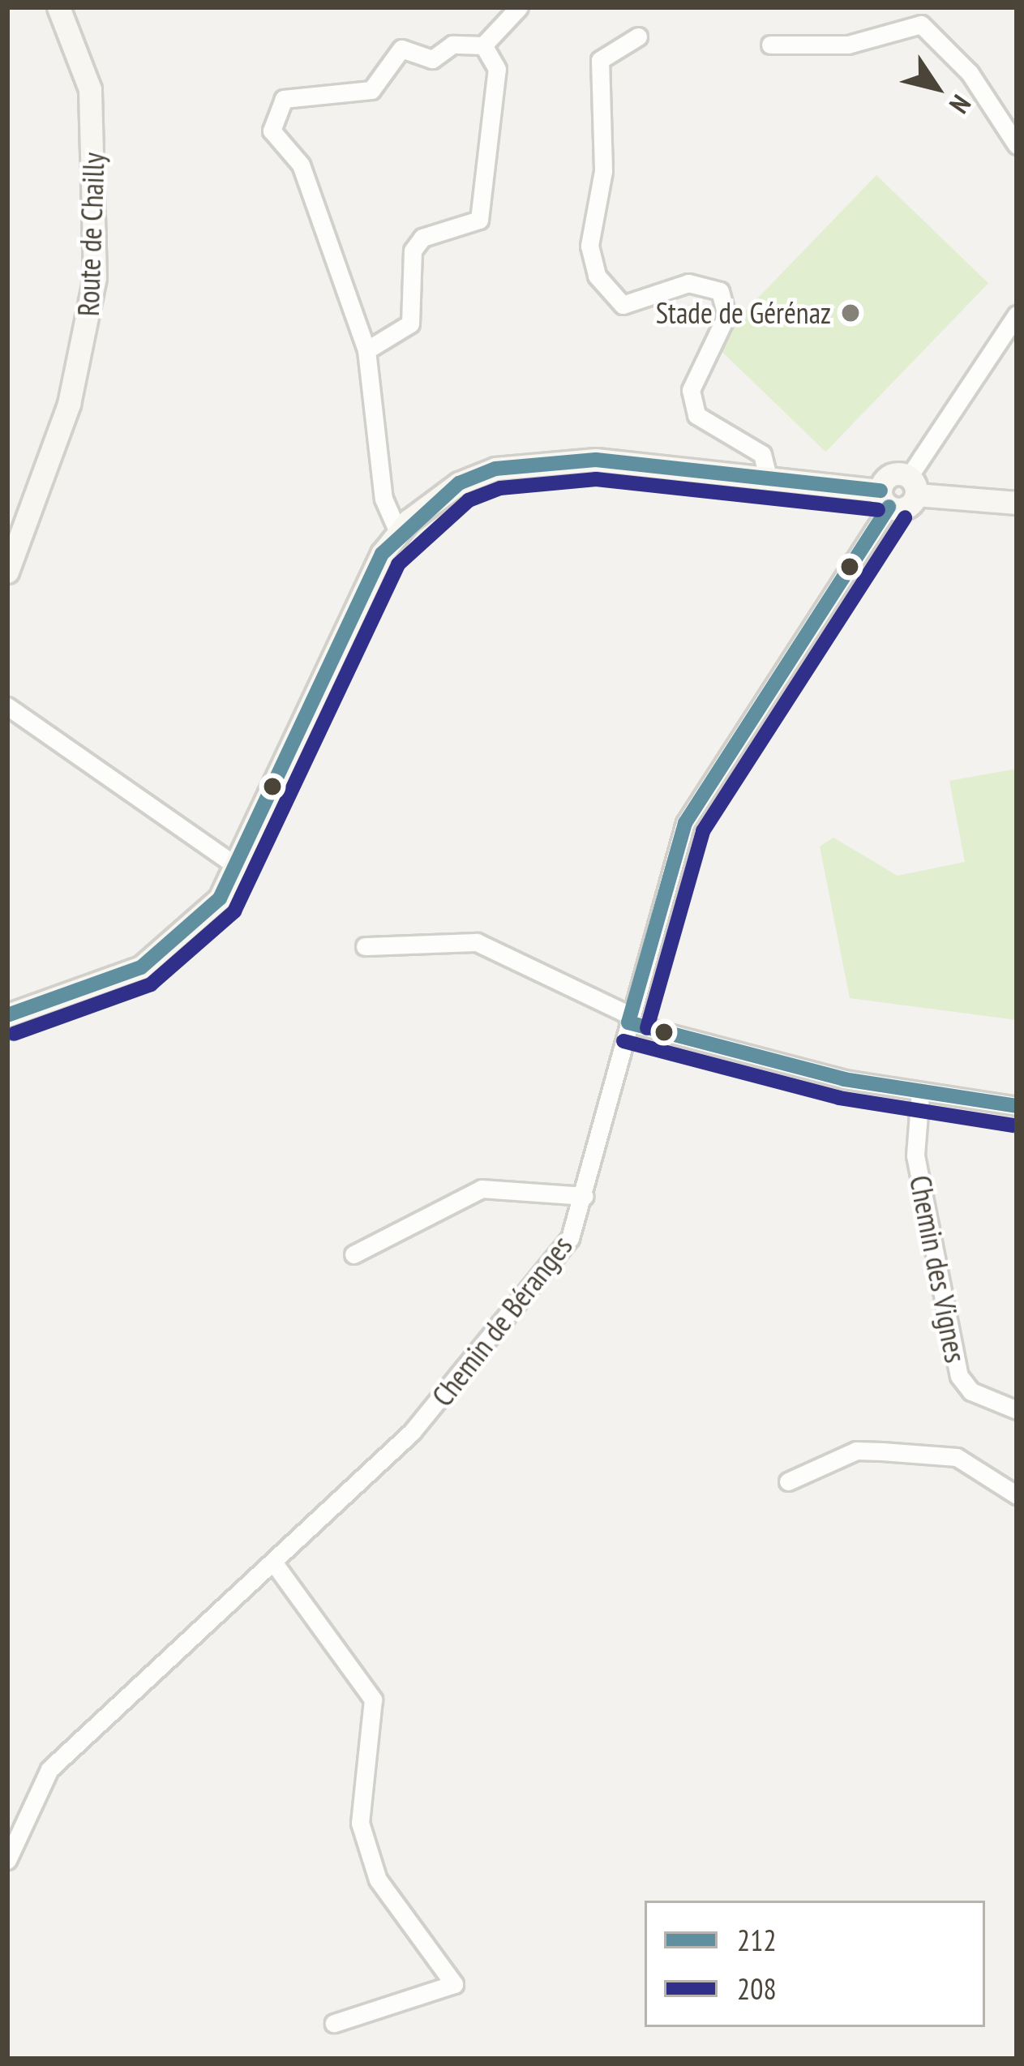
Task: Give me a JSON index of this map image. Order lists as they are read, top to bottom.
{
  "streets": {
    "street": ["Route de Chailly", "Chemin des Vignes", "Chemin de Béranges"]
  },
  "places": ["Stade de Gérénaz"],
  "lines": ["transit line 212", "transit line 208"],
  "legend": ["212", "208"],
  "north": "bottom right"
}
